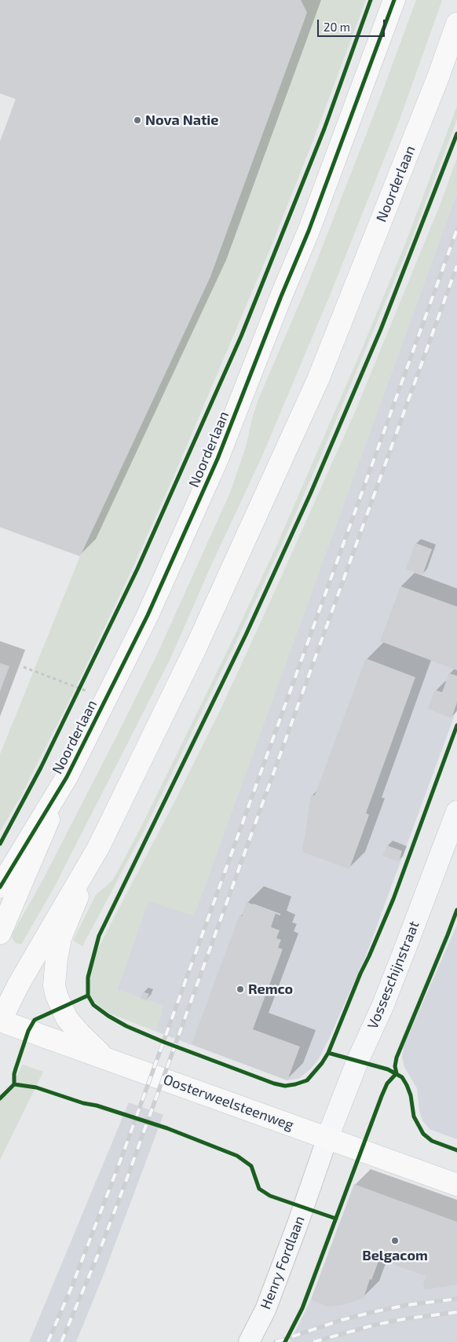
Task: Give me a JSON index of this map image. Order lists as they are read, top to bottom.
{
  "streets": {
    "main road": ["Noorderlaan", "Oosterweelsteenweg"],
    "street": ["Vosseschijnstraat", "Henry Fordlaan"]
  },
  "crossings": [
    ["Noorderlaan", "Oosterweelsteenweg"],
    ["Vosseschijnstraat", "Oosterweelsteenweg"],
    ["Vosseschijnstraat", "Henry Fordlaan"],
    ["Oosterweelsteenweg", "Henry Fordlaan"]
  ],
  "places": ["Nova Natie", "Remco", "Belgacom"],
  "scale_bar": "20 m"
}
